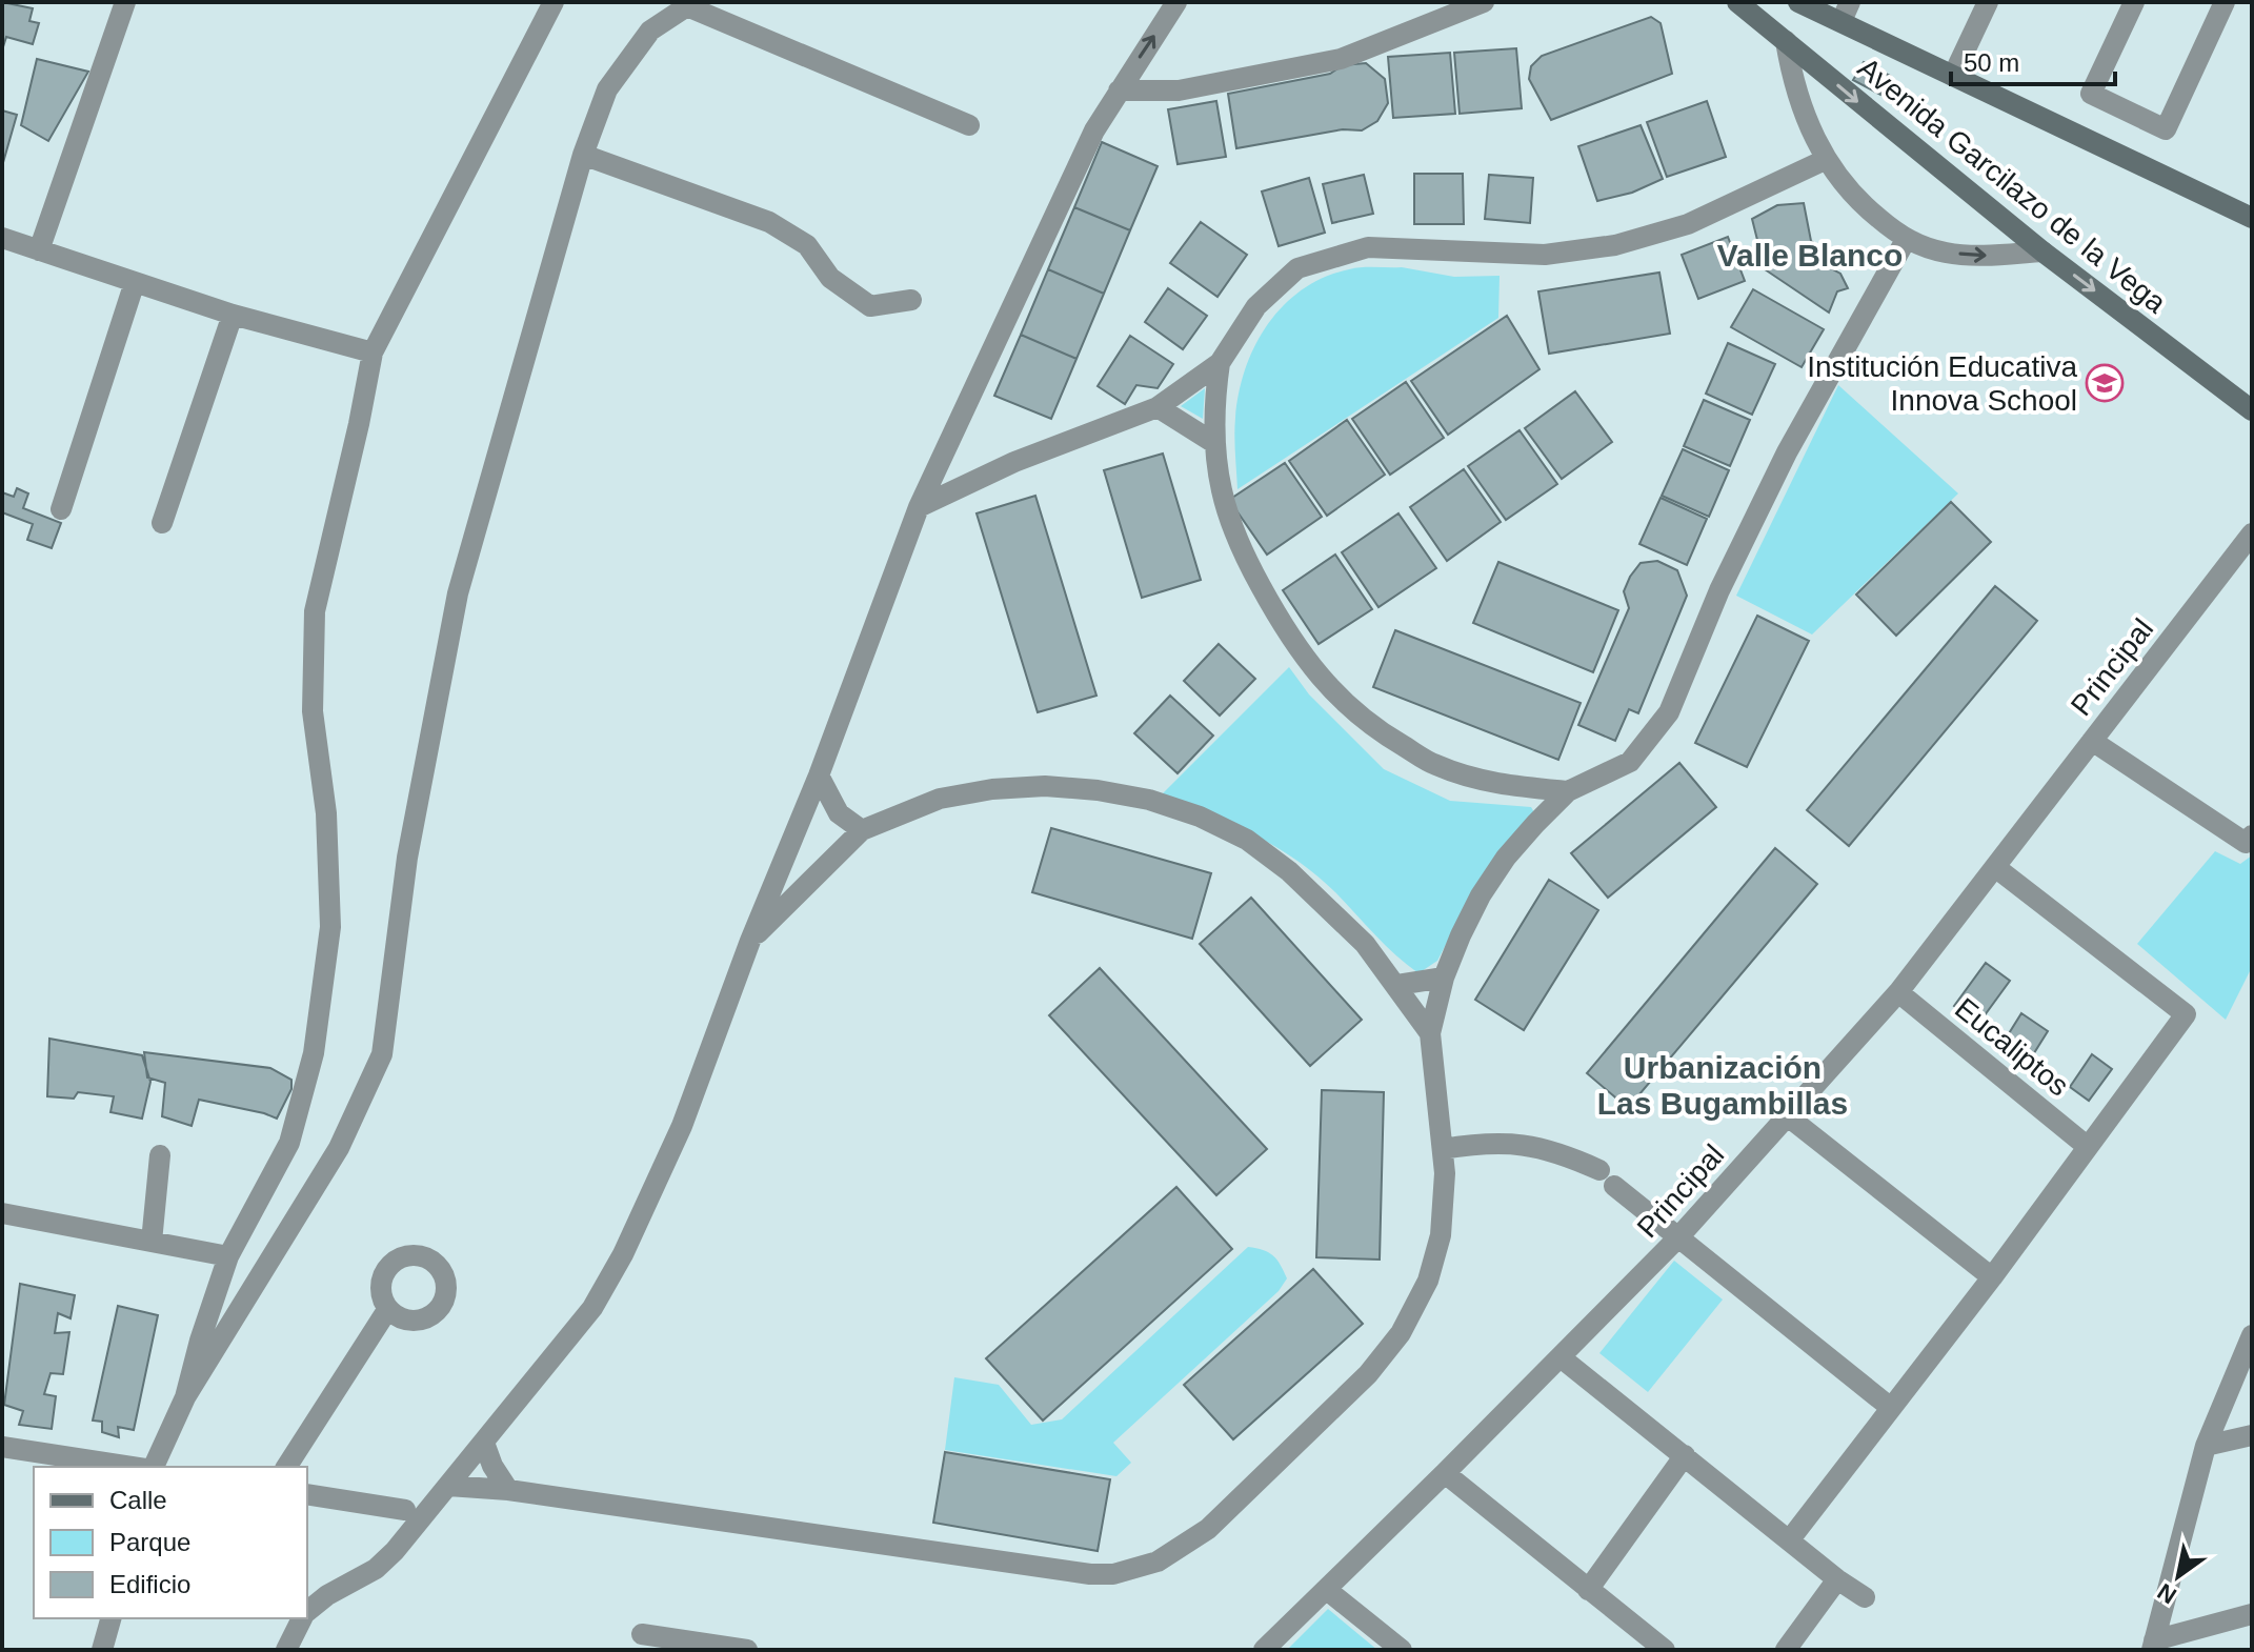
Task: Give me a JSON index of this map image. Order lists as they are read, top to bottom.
{
  "streets": {
    "street": ["Avenida Garcilazo de la Vega", "Principal", "Eucaliptos"]
  },
  "crossings": [
    ["Principal", "Eucaliptos"]
  ],
  "districts": ["Valle Blanco", "Urbanización Las Bugambillas"],
  "places": {
    "school or university": ["Institución Educativa Innova School"]
  },
  "legend": ["Calle", "Parque", "Edificio"],
  "scale_bar": "50 m",
  "north": "bottom left"
}
